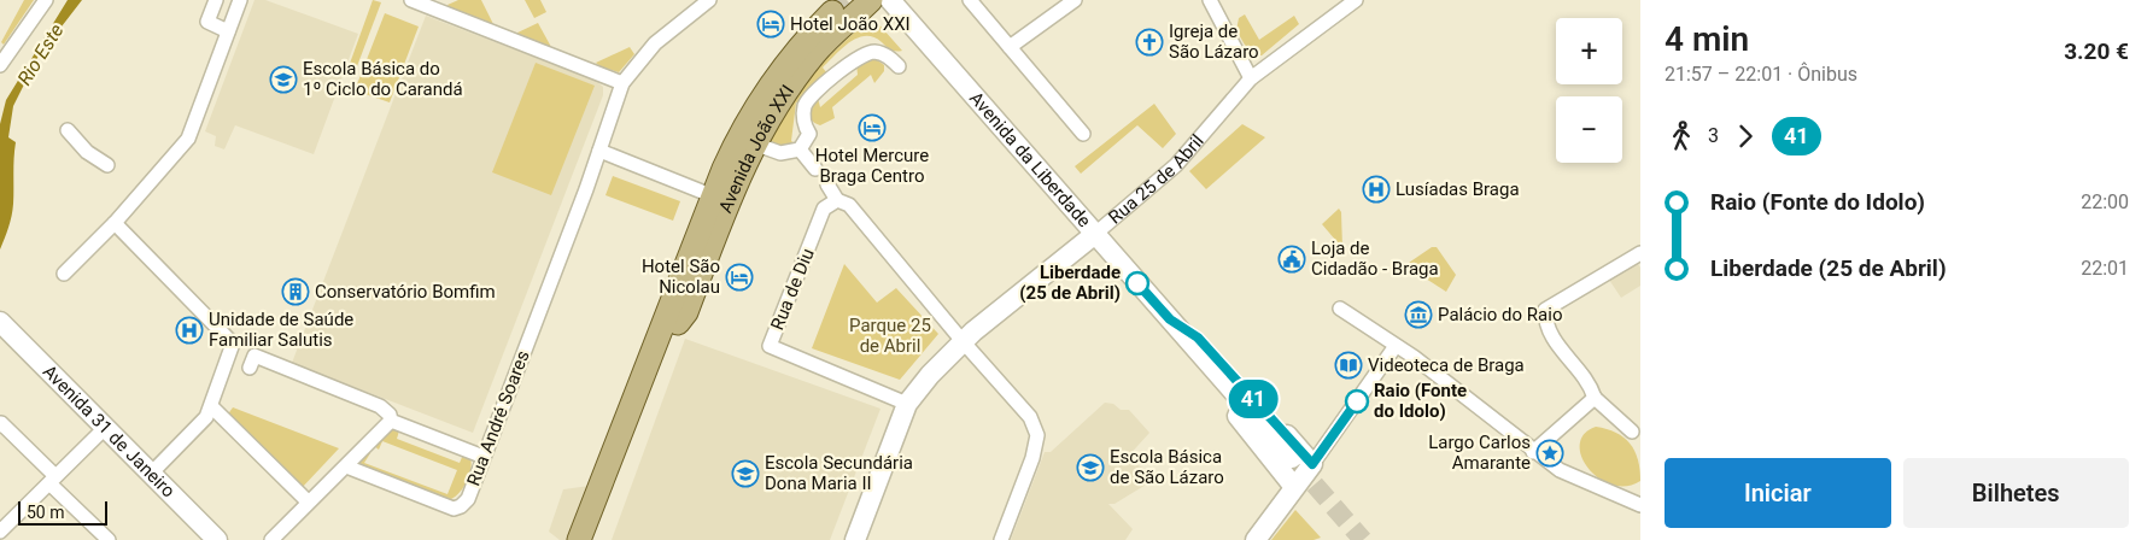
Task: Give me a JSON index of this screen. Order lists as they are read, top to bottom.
{
  "streets": {
    "main road": [
      "Avenida João XXI",
      "Avenida da Liberdade",
      "Rua 25 de Abril",
      "Avenida 31 de Janeiro"
    ],
    "street": ["Rua de Diu", "Rua André Soares"]
  },
  "crossings": [
    ["Avenida da Liberdade", "Rua 25 de Abril"],
    ["Rua 25 de Abril", "Rua de Diu"]
  ],
  "water": ["Rio Este"],
  "parks": ["Parque 25 de Abril"],
  "places": {
    "hotel": ["Hotel João XXI", "Hotel Mercure Braga Centro", "Hotel São Nicolau"],
    "church": ["Igreja de São Lázaro"],
    "school or university": ["Escola Básica do 1º Ciclo do Carandá", "Escola Básica de São Lázaro", "Escola Secundária Dona Maria II"],
    "hospital": ["Lusíadas Braga", "Unidade de Saúde Familiar Salutis"],
    "public building": ["Loja de Cidadão - Braga"],
    "other": ["Liberdade (25 de Abril)", "Raio (Fonte do Idolo)"],
    "building": ["Conservatório Bomfim"],
    "museum": ["Palácio do Raio"],
    "library": ["Videoteca de Braga"],
    "place": ["Largo Carlos Amarante"]
  },
  "lines": ["bus line 41"],
  "scale_bar": "50 m",
  "page": {
    "on_map": "41",
    "heading": ["4 min", "21:57 – 22:01 · Ônibus", "3.20 €"],
    "map_buttons": ["+", "−"],
    "legs": ["3", "41"],
    "list": [
      {
        "name": "Raio (Fonte do Idolo)",
        "value": "22:00"
      },
      {
        "name": "Liberdade (25 de Abril)",
        "value": "22:01"
      }
    ],
    "buttons": ["Iniciar", "Bilhetes"],
    "scale": "50 m"
  }
}
